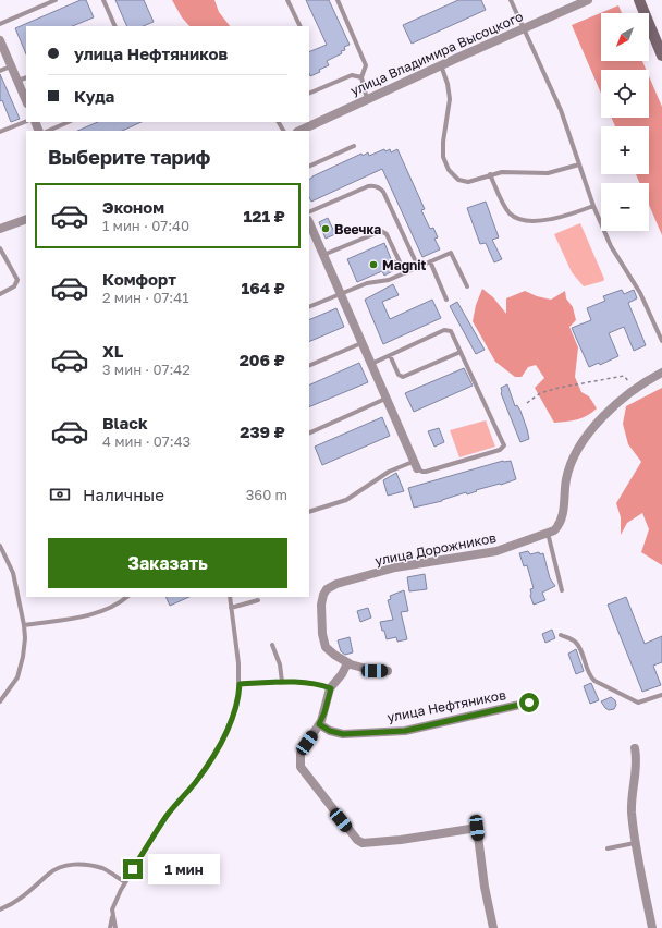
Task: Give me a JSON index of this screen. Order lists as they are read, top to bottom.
{
  "streets": {
    "street": ["улица Владимира Высоцкого", "улица Дорожников", "улица Нефтяников"]
  },
  "places": ["Веечка", "Magnit"],
  "north": "bottom left",
  "page": {
    "map_buttons": ["+", "−"],
    "banner": ["улица Нефтяников", "Куда"],
    "heading": "Выберите тариф",
    "list": [
      {
        "name": "Эконом",
        "note": "1 мин · 07:40",
        "value": "121 ₽"
      },
      {
        "name": "Комфорт",
        "note": "2 мин · 07:41",
        "value": "164 ₽"
      },
      {
        "name": "XL",
        "note": "3 мин · 07:42",
        "value": "206 ₽"
      },
      {
        "name": "Black",
        "note": "4 мин · 07:43",
        "value": "239 ₽"
      }
    ],
    "pay": ["Наличные", "360 m"],
    "buttons": "Заказать",
    "bubble": "1 мин"
  }
}
